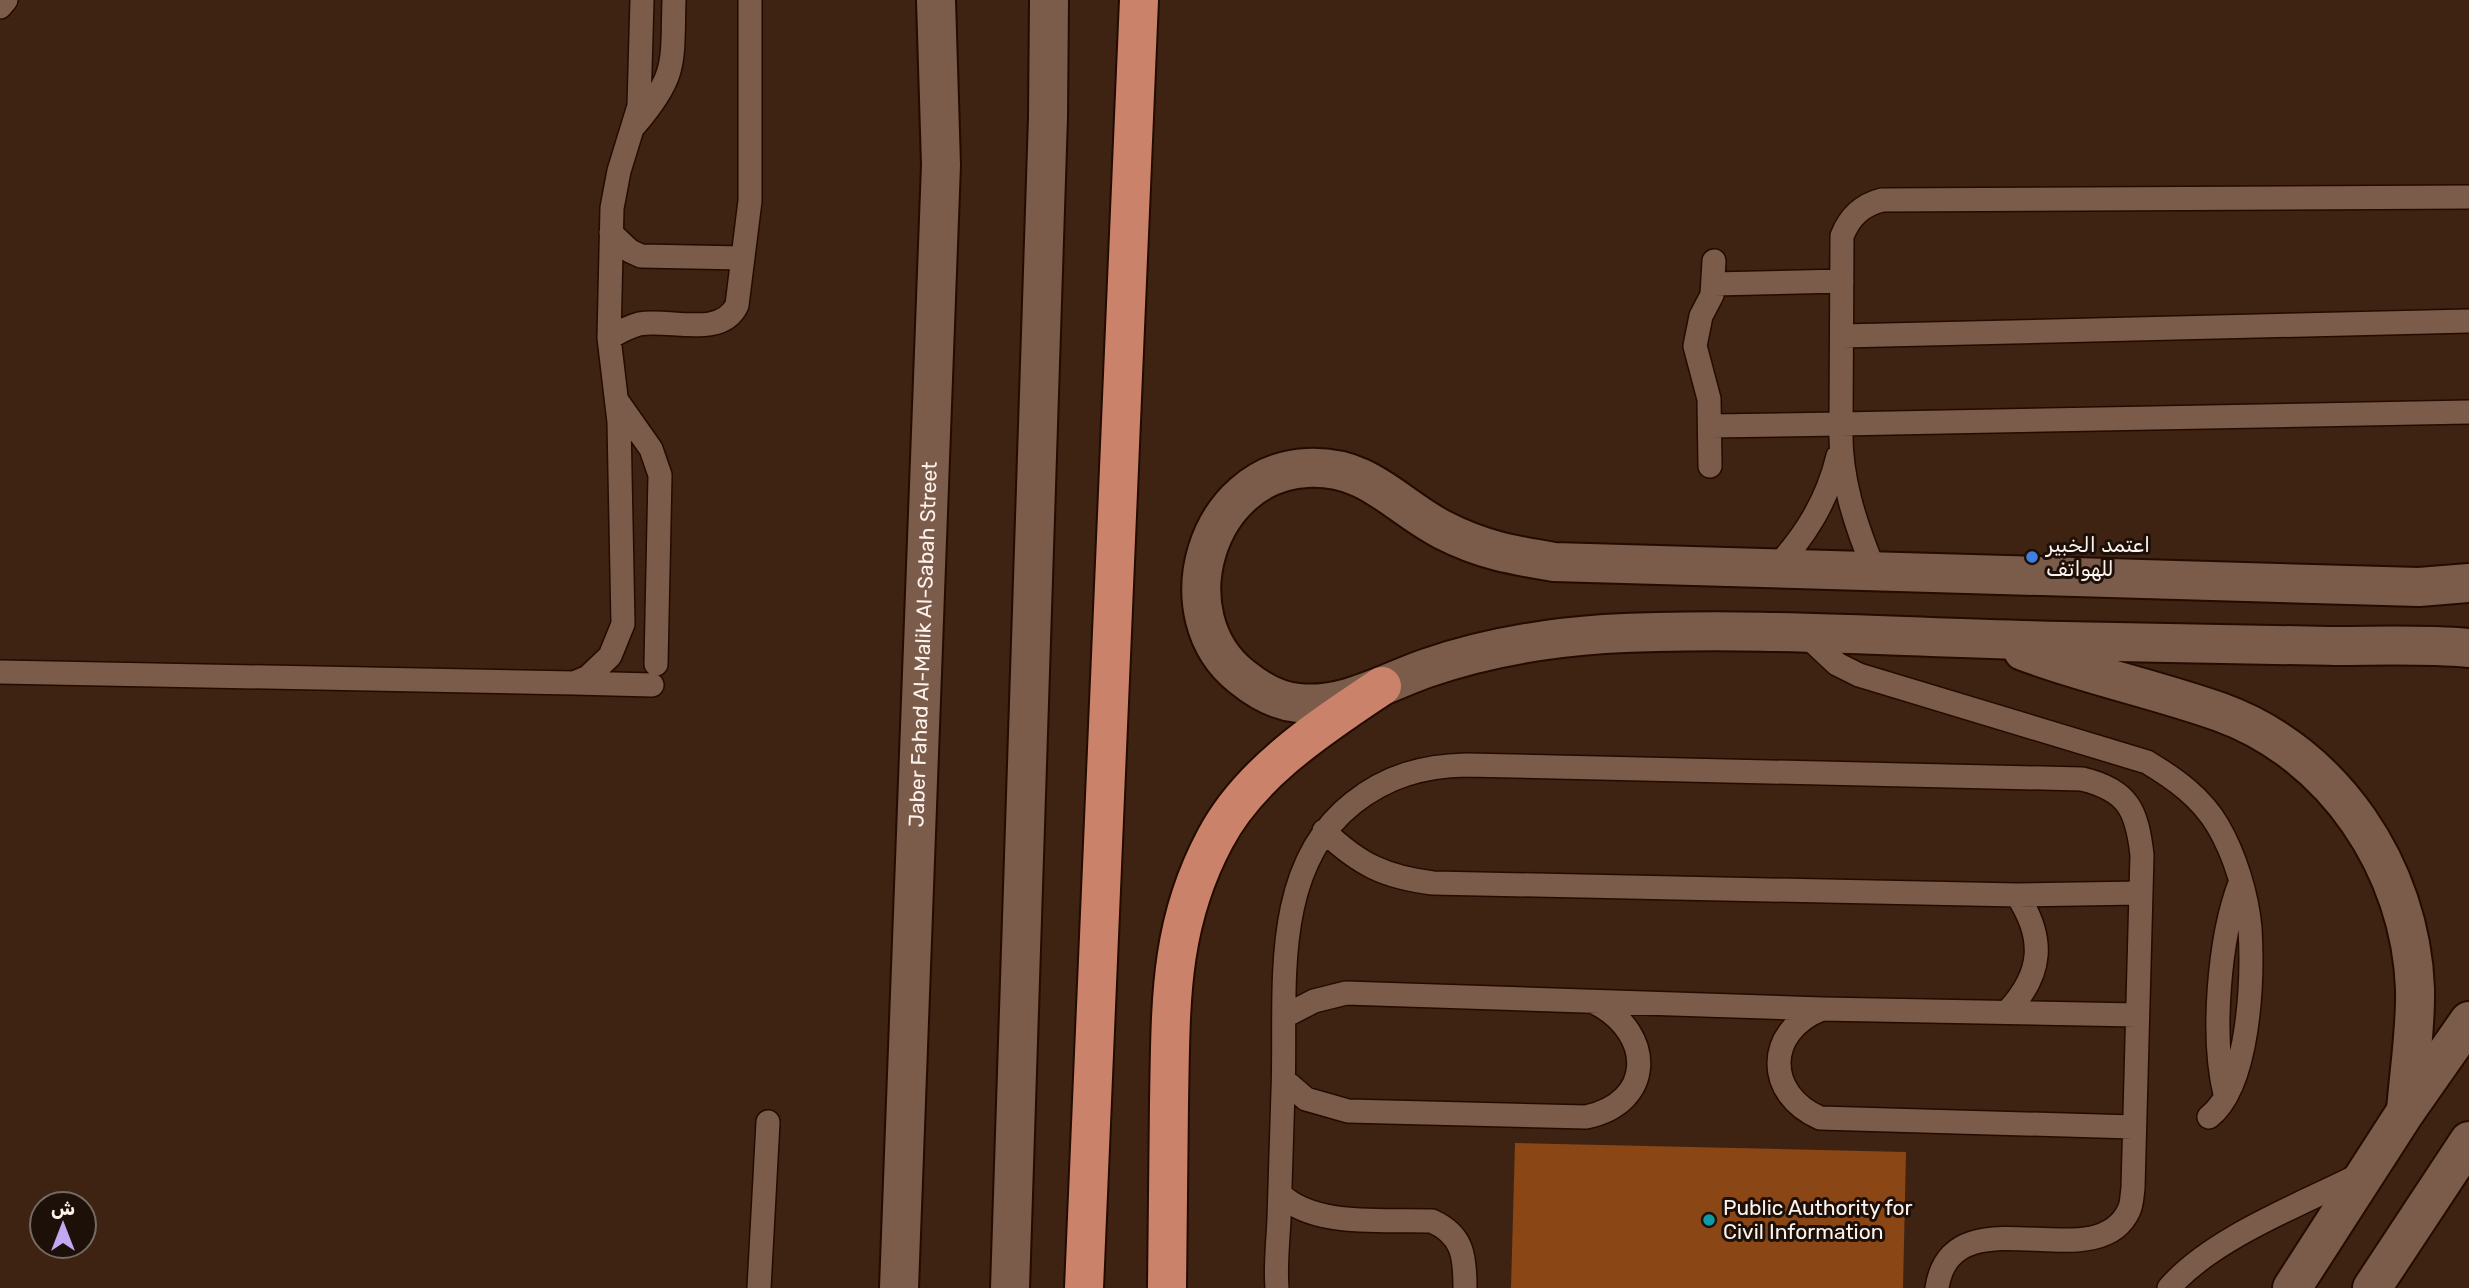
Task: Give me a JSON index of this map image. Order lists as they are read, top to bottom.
{
  "streets": {
    "street": ["Jaber Fahad Al-Malik Al-Sabah Street"]
  },
  "places": ["اعتمد الخبير للهواتف", "Public Authority for Civil Information"],
  "north": "top"
}
